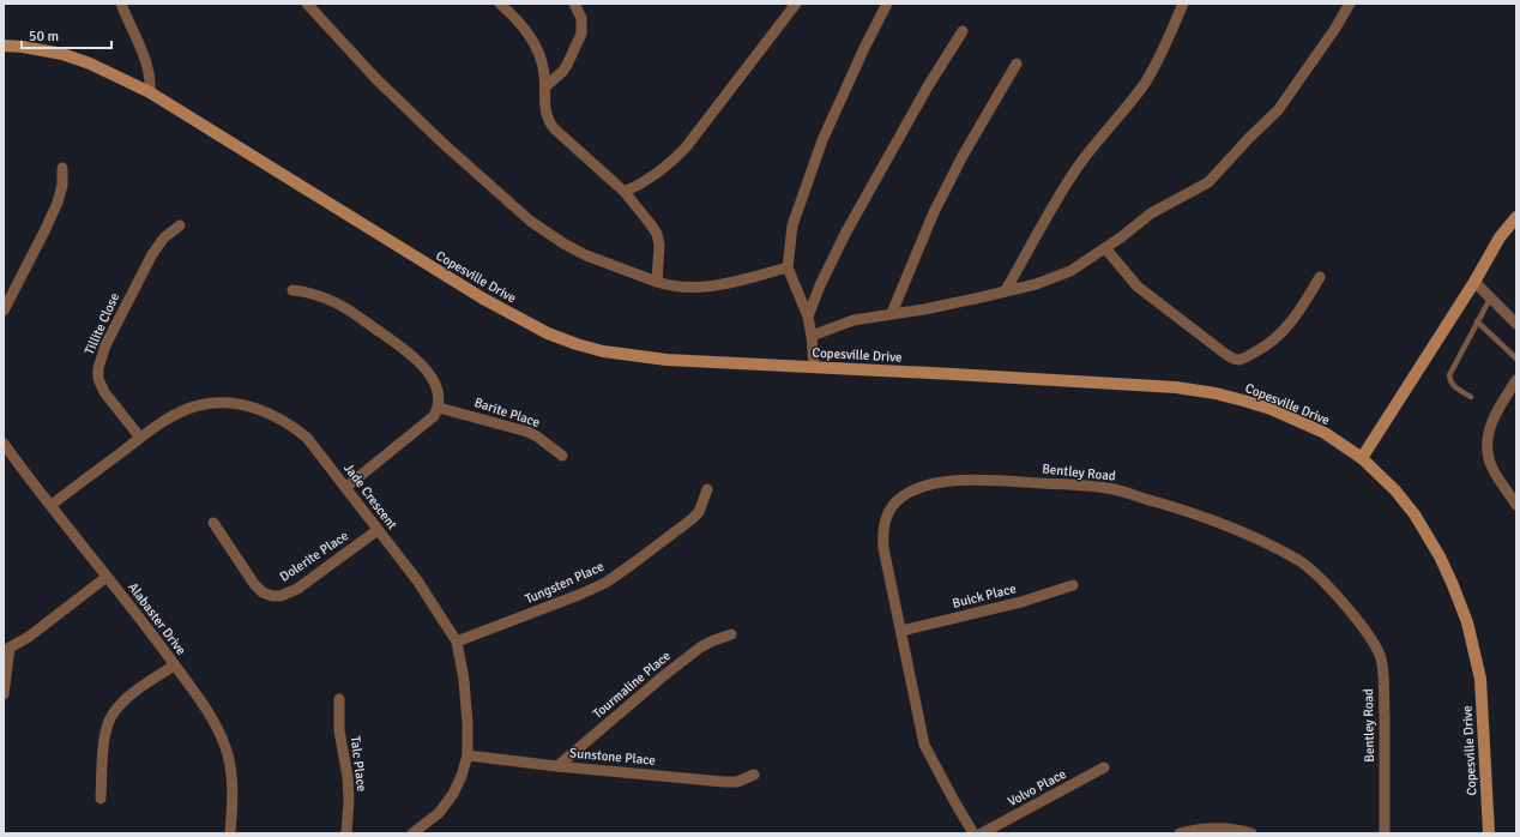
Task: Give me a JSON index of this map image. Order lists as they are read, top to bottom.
{
  "streets": {
    "street": [
      "Copesville Drive",
      "Tillite Close",
      "Barite Place",
      "Bentley Road",
      "Jade Crescent",
      "Dolerite Place",
      "Tungsten Place",
      "Buick Place",
      "Alabaster Drive",
      "Tourmaline Place",
      "Sunstone Place",
      "Talc Place",
      "Volvo Place"
    ]
  },
  "crossings": [
    ["Tillite Close", "Jade Crescent"],
    ["Bentley Road", "Buick Place"],
    ["Jade Crescent", "Dolerite Place"],
    ["Jade Crescent", "Tungsten Place"],
    ["Jade Crescent", "Alabaster Drive"],
    ["Jade Crescent", "Sunstone Place"],
    ["Tourmaline Place", "Sunstone Place"]
  ],
  "scale_bar": "50 m"
}
